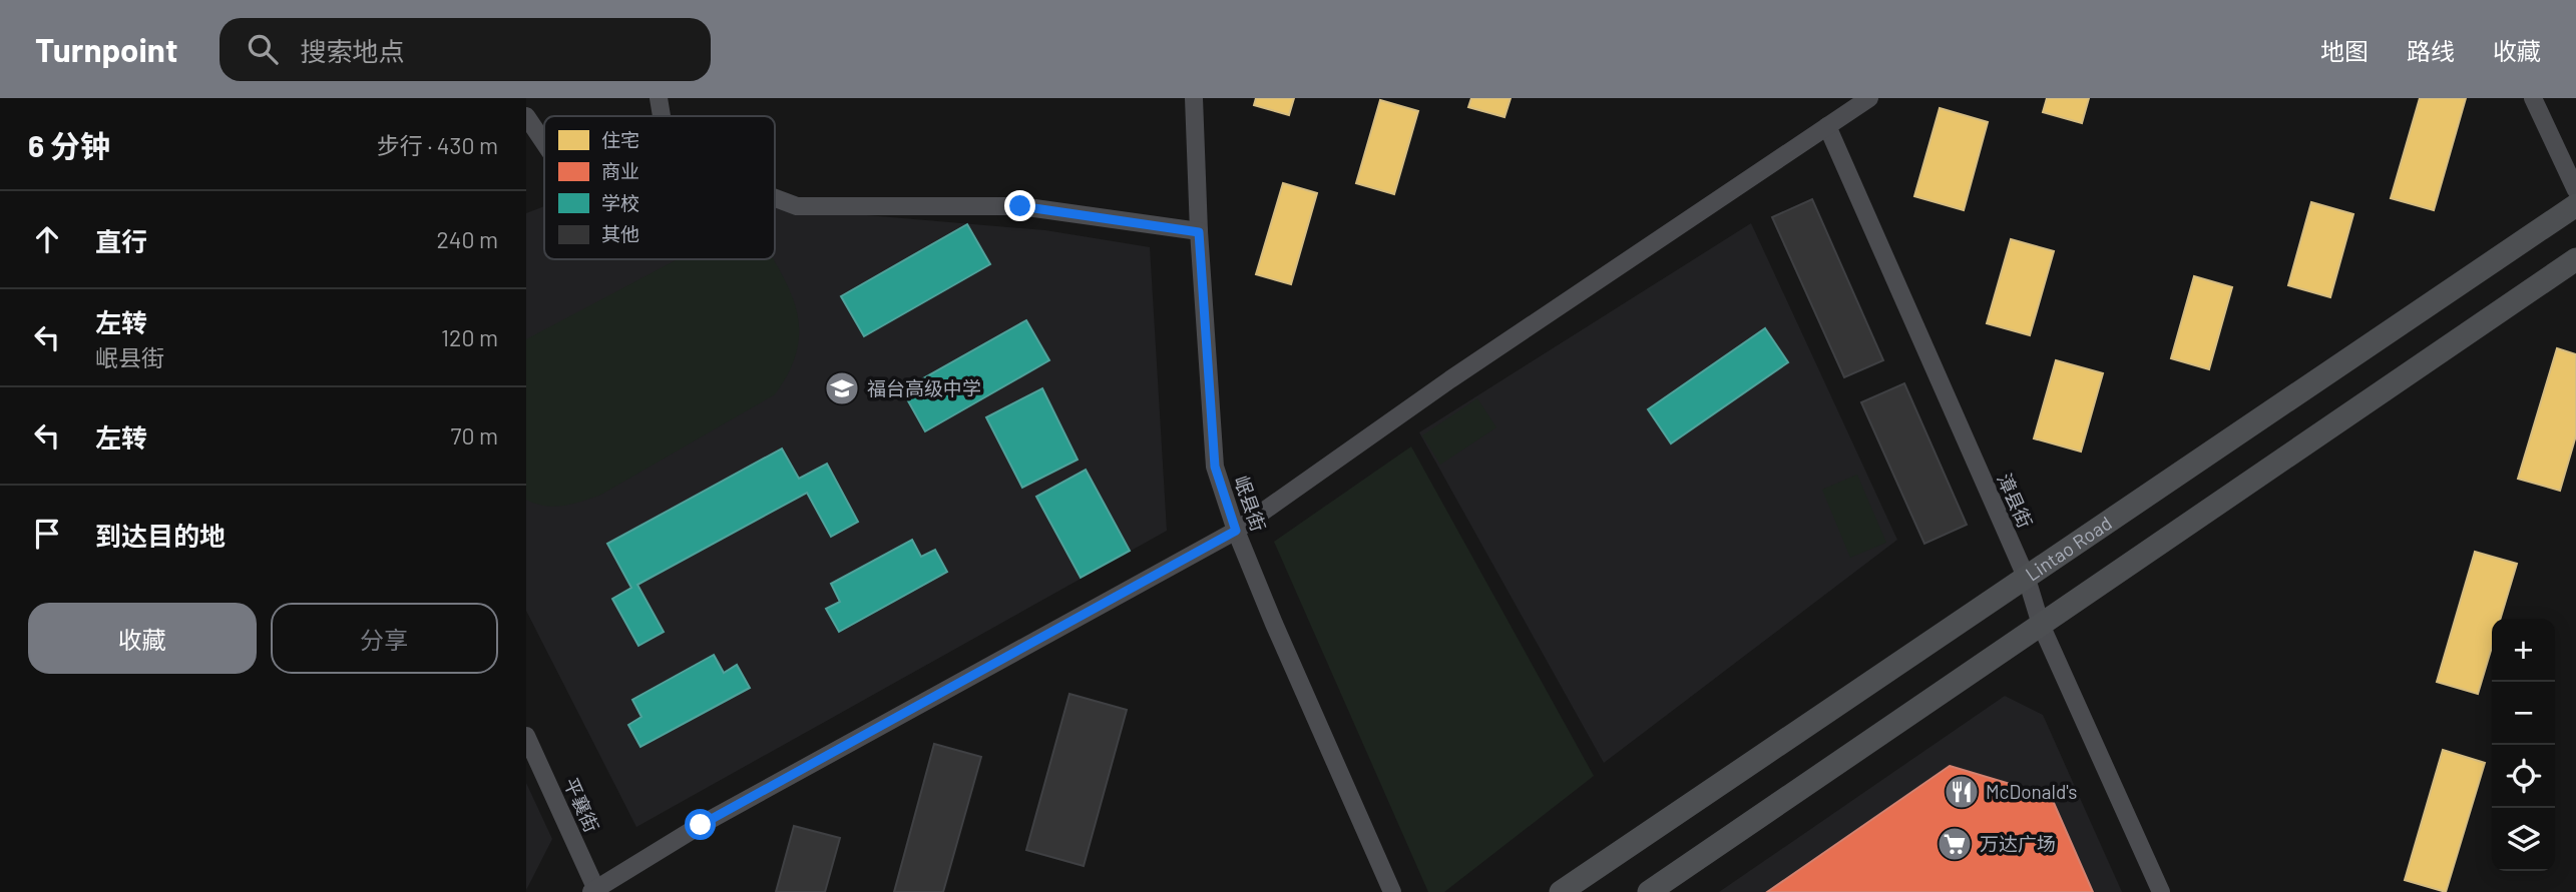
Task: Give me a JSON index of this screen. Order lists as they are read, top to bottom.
{
  "streets": {
    "main road": ["Lintao Road"],
    "street": ["漳县街", "岷县街", "平襄街"]
  },
  "crossings": [
    ["漳县街", "Lintao Road"]
  ],
  "places": {
    "school or university": ["福台高级中学"],
    "restaurant": ["McDonald's"],
    "supermarket": ["万达广场"]
  },
  "legend": [
    "住宅",
    "商业",
    "学校",
    "其他"
  ],
  "page": {
    "header": "Turnpoint",
    "search": "搜索地点",
    "nav": ["地图", "路线", "收藏"],
    "heading": ["6 分钟", "步行 · 430 m"],
    "list": [
      ["直行", "240 m"],
      ["左转", "岷县街", "120 m"],
      ["左转", "70 m"],
      "到达目的地"
    ],
    "buttons": ["收藏", "分享"],
    "map_buttons": ["+", "−"]
  }
}
